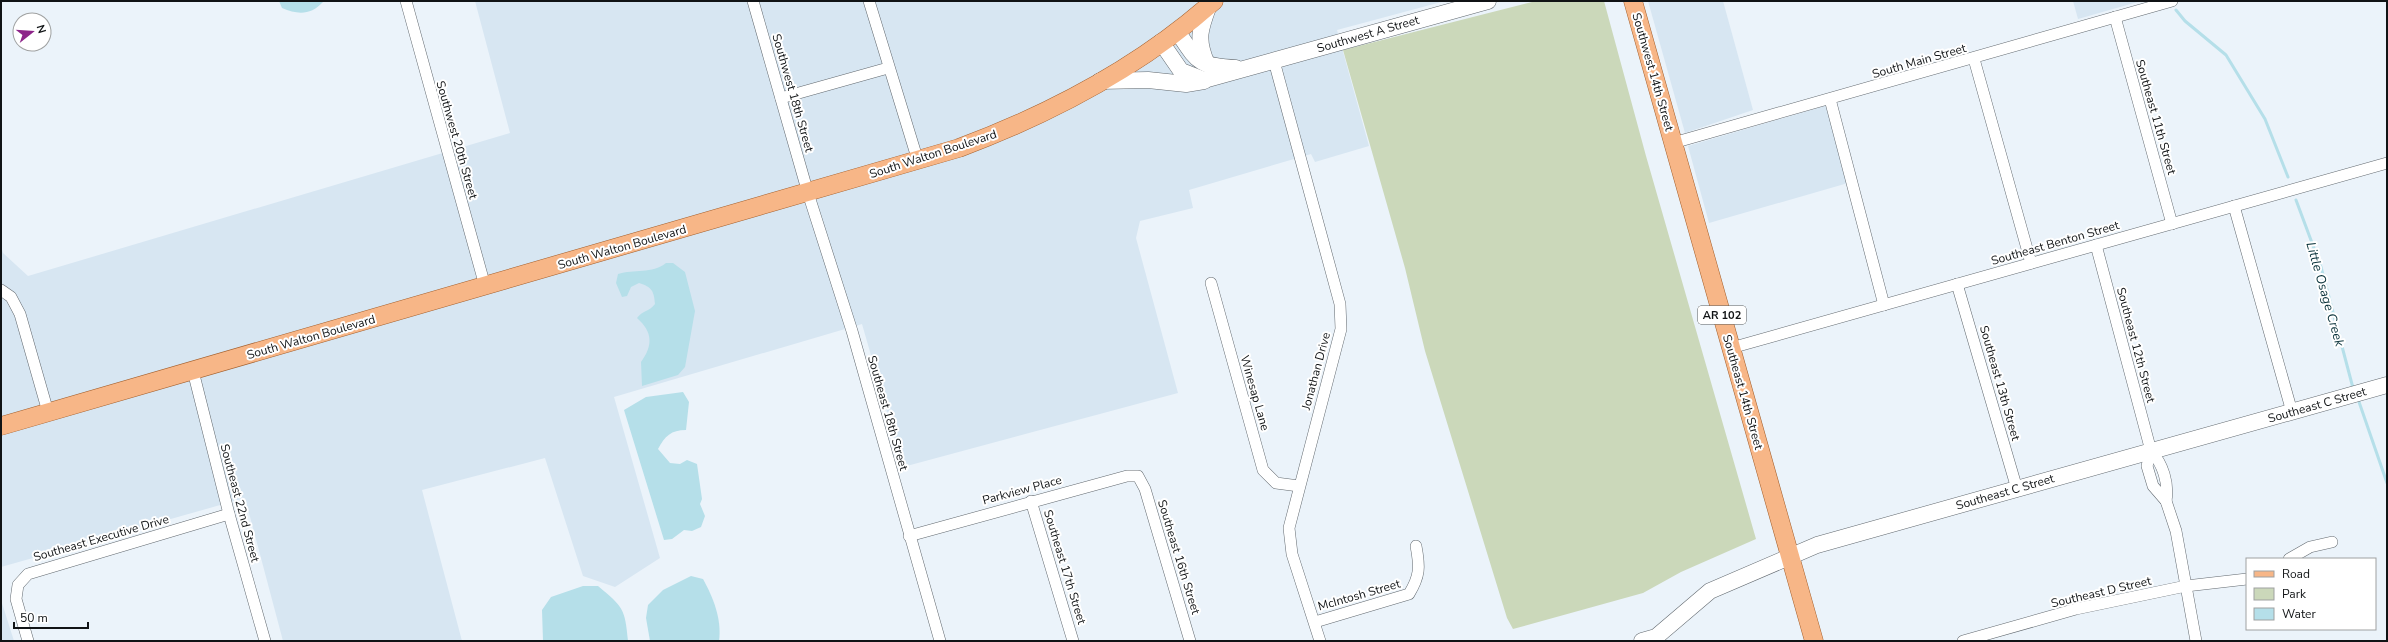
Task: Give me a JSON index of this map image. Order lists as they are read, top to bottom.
{
  "streets": {
    "main road": [
      "Southwest 14th Street",
      "South Walton Boulevard",
      "AR 102",
      "Southeast 14th Street"
    ],
    "street": [
      "Southwest A Street",
      "South Main Street",
      "Southwest 18th Street",
      "Southeast 11th Street",
      "Southwest 20th Street",
      "Southeast Benton Street",
      "Southeast 12th Street",
      "Jonathan Drive",
      "Southeast 13th Street",
      "Winesap Lane",
      "Southeast C Street",
      "Southeast 18th Street",
      "Parkview Place",
      "Southeast 22nd Street",
      "Southeast Executive Drive",
      "Southeast 16th Street",
      "Southeast 17th Street",
      "Southeast D Street",
      "McIntosh Street"
    ]
  },
  "crossings": [
    ["Southwest A Street", "South Walton Boulevard"],
    ["Southwest A Street", "Jonathan Drive"],
    ["South Main Street", "Southwest 14th Street"],
    ["South Main Street", "Southeast 11th Street"],
    ["South Main Street", "Southeast 14th Street"],
    ["Southwest 14th Street", "Southeast 14th Street"],
    ["Southwest 18th Street", "South Walton Boulevard"],
    ["Southwest 18th Street", "Southeast 18th Street"],
    ["Southeast 11th Street", "Southeast Benton Street"],
    ["Southwest 20th Street", "South Walton Boulevard"],
    ["South Walton Boulevard", "Southeast 18th Street"],
    ["South Walton Boulevard", "Southeast 22nd Street"],
    ["Southeast Benton Street", "Southeast 12th Street"],
    ["Southeast Benton Street", "Southeast 13th Street"],
    ["Southeast Benton Street", "Southeast 14th Street"],
    ["Southeast 12th Street", "Southeast C Street"],
    ["Southeast 12th Street", "Southeast D Street"],
    ["Jonathan Drive", "Winesap Lane"],
    ["Jonathan Drive", "McIntosh Street"],
    ["Southeast 13th Street", "Southeast C Street"],
    ["Southeast 14th Street", "Southeast C Street"],
    ["Southeast 18th Street", "Parkview Place"],
    ["Parkview Place", "Southeast 16th Street"],
    ["Parkview Place", "Southeast 17th Street"],
    ["Southeast 22nd Street", "Southeast Executive Drive"]
  ],
  "water": ["Little Osage Creek"],
  "legend": ["Road", "Park", "Water"],
  "scale_bar": "50 m",
  "north": "right"
}
